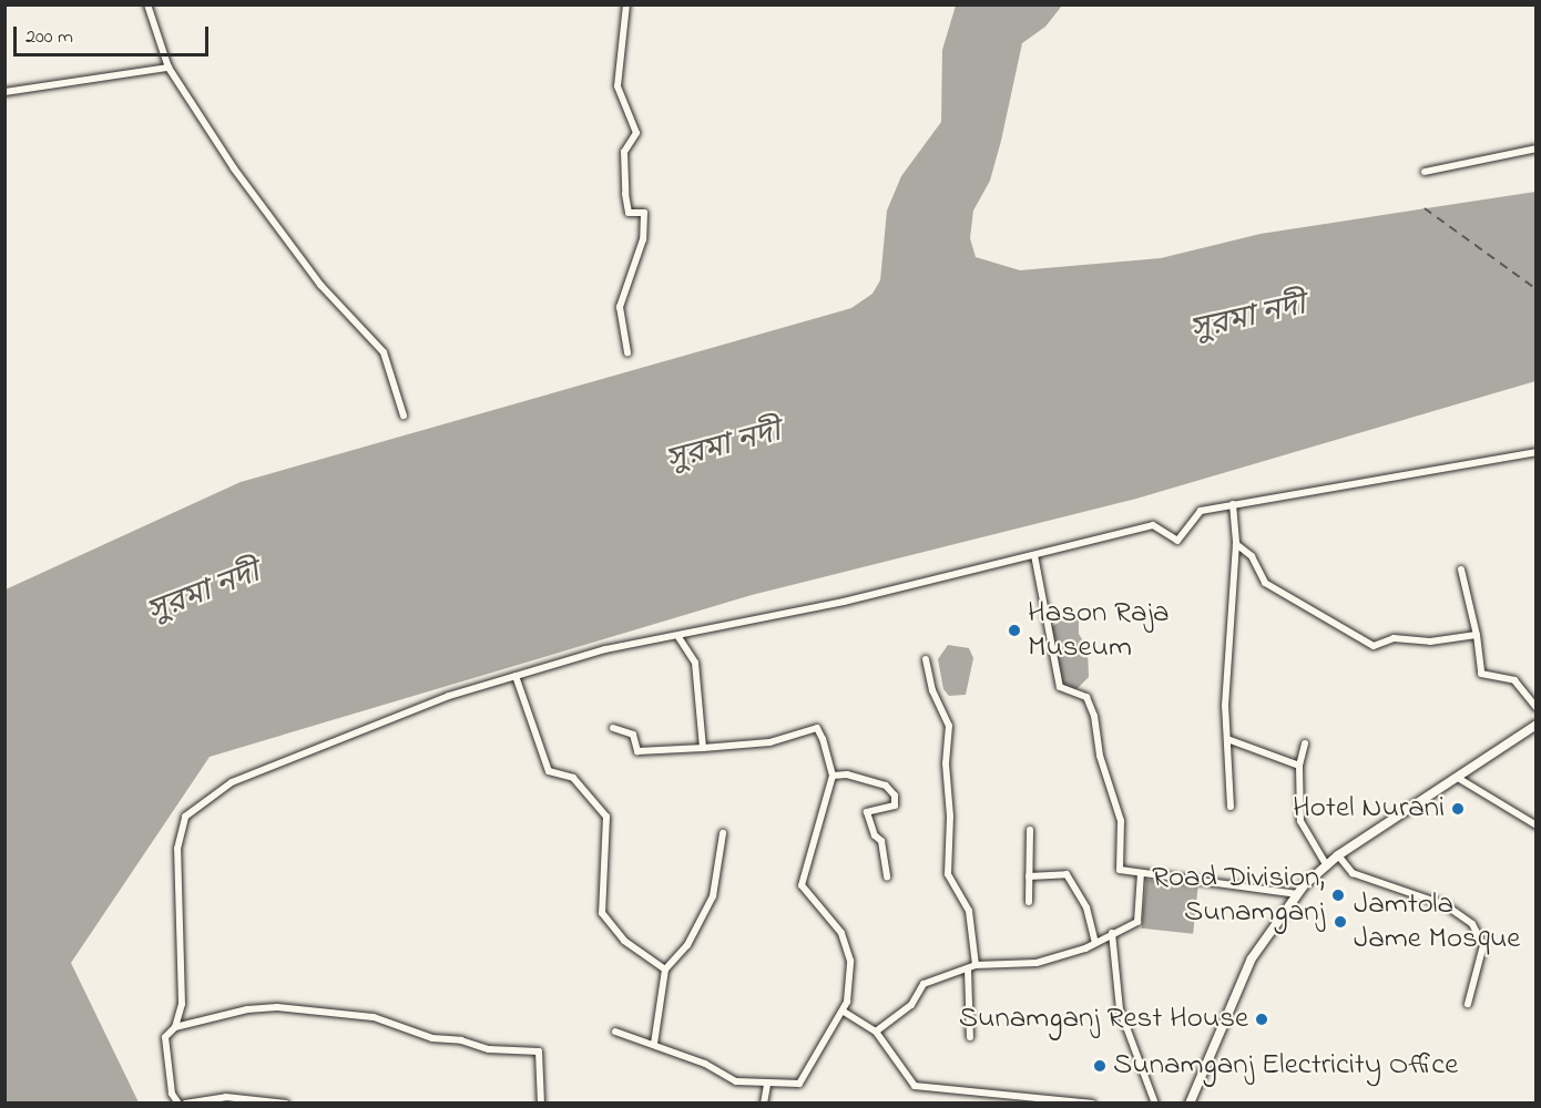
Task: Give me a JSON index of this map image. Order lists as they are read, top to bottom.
{
  "water": ["সুরমা নদী"],
  "places": [
    "Hason Raja Museum",
    "Hotel Nurani",
    "Road Division, Sunamganj",
    "Jamtola Jame Mosque",
    "Sunamganj Rest House",
    "Sunamganj Electricity Office"
  ],
  "scale_bar": "200 m"
}
